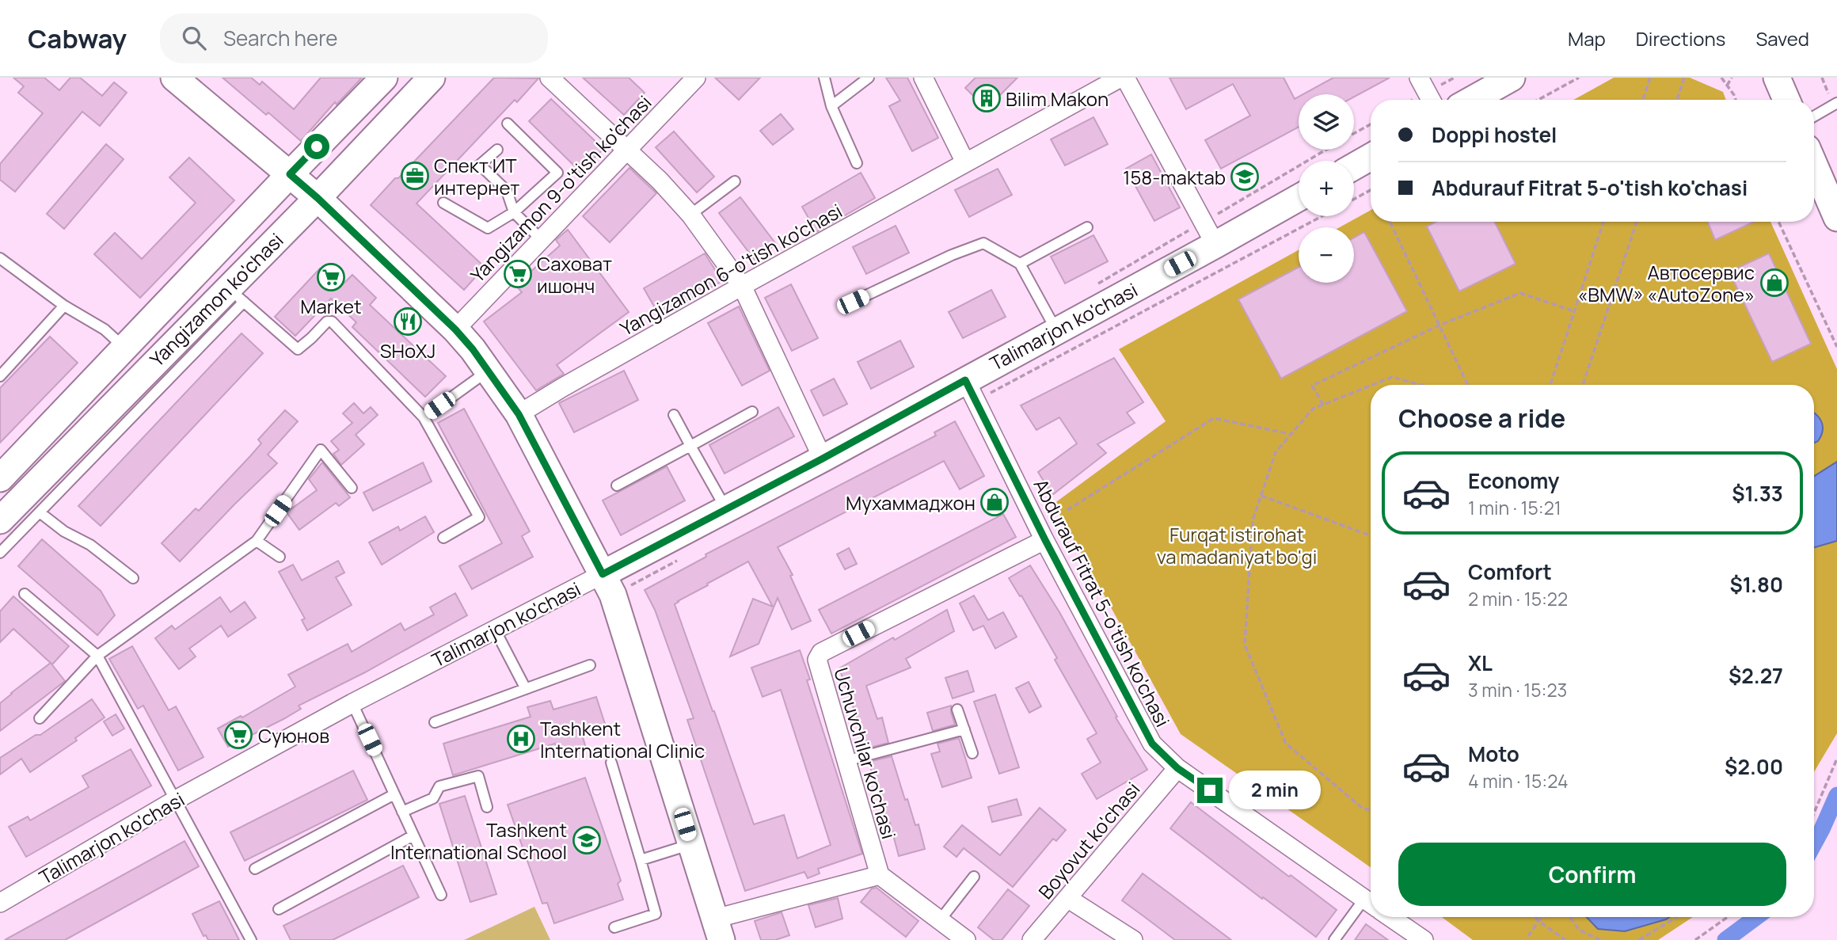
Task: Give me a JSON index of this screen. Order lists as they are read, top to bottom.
{
  "streets": {
    "main road": ["Yangizamon ko'chasi", "Talimarjon ko'chasi"],
    "street": [
      "Yangizamon 9-o'tish ko'chasi",
      "Yangizamon 6-o'tish ko'chasi",
      "Abdurauf Fitrat 5-o'tish ko'chasi",
      "Uchuvchilar ko'chasi",
      "Boyovut ko'chasi"
    ]
  },
  "crossings": [
    ["Talimarjon ko'chasi", "Abdurauf Fitrat 5-o'tish ko'chasi"],
    ["Abdurauf Fitrat 5-o'tish ko'chasi", "Uchuvchilar ko'chasi"],
    ["Abdurauf Fitrat 5-o'tish ko'chasi", "Boyovut ko'chasi"]
  ],
  "parks": ["Furqat istirohat va madaniyat bo'gi"],
  "places": {
    "building": ["Bilim Makon"],
    "office": ["Спект ИТ интернет"],
    "school or university": ["158-maktab", "Tashkent International School"],
    "supermarket": ["Саховат ишонч", "Market", "Суюнов"],
    "shop": ["Автосервис «BMW» «AutoZone»", "Мухаммаджон"],
    "restaurant": ["SHoXJ"],
    "hospital": ["Tashkent International Clinic"]
  },
  "page": {
    "header": "Cabway",
    "search": "Search here",
    "nav": ["Map", "Directions", "Saved"],
    "map_buttons": ["+", "−"],
    "banner": ["Doppi hostel", "Abdurauf Fitrat 5-o'tish ko'chasi"],
    "heading": "Choose a ride",
    "list": [
      {
        "name": "Economy",
        "note": "1 min · 15:21",
        "value": "$1.33"
      },
      {
        "name": "Comfort",
        "note": "2 min · 15:22",
        "value": "$1.80"
      },
      {
        "name": "XL",
        "note": "3 min · 15:23",
        "value": "$2.27"
      },
      {
        "name": "Moto",
        "note": "4 min · 15:24",
        "value": "$2.00"
      }
    ],
    "bubble": "2 min",
    "buttons": "Confirm"
  }
}
